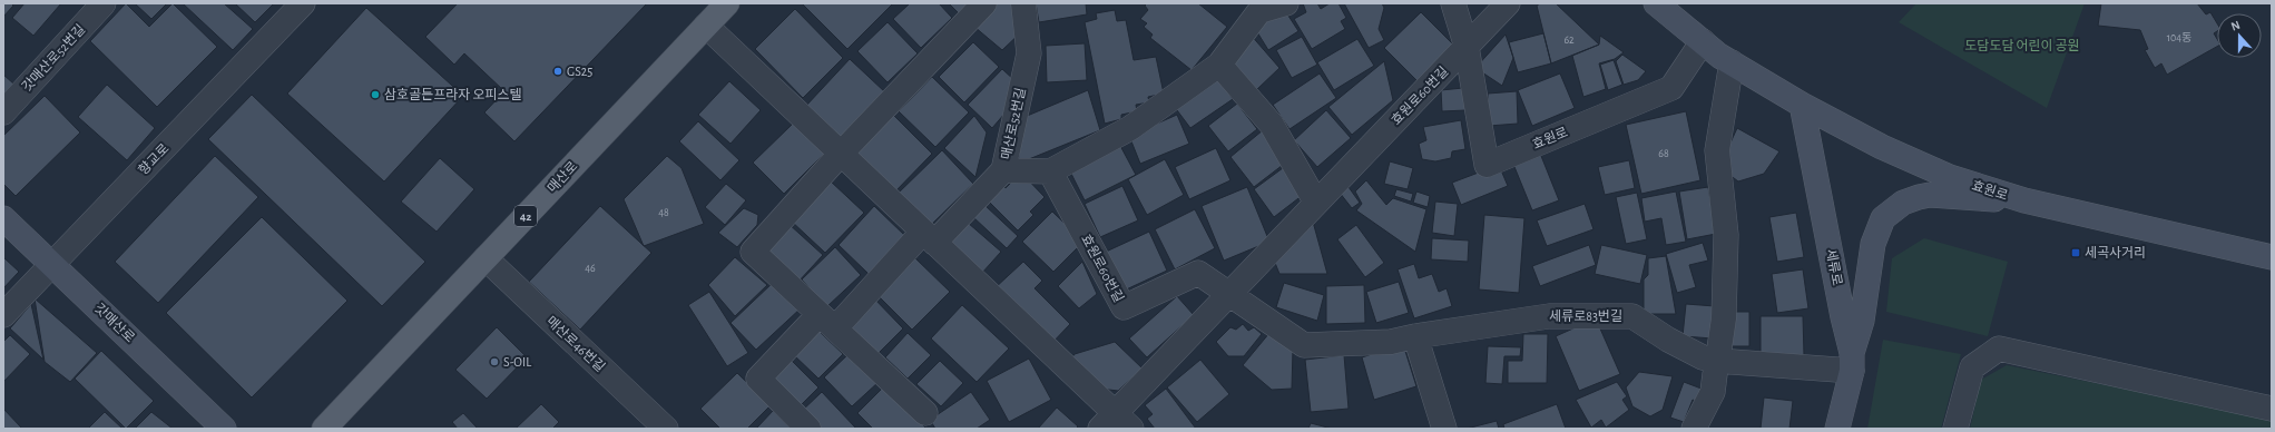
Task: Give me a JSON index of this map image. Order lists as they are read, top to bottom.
{
  "streets": {
    "main road": ["매산로", "42"],
    "street": [
      "갓매산로52번길",
      "효원로60번길",
      "매산로52번길",
      "효원로",
      "향교로",
      "세류로",
      "세류로83번길",
      "갓매산로",
      "매산로46번길"
    ]
  },
  "crossings": [
    ["효원로60번길", "효원로"],
    ["효원로60번길", "세류로83번길"],
    ["효원로", "세류로"],
    ["향교로", "갓매산로"],
    ["매산로", "매산로46번길"],
    ["세류로", "세류로83번길"]
  ],
  "parks": ["도담도담 어린이 공원"],
  "places": {
    "other": ["GS25", "삼호골든프라자 오피스텔", "S-OIL"],
    "transit": ["세곡사거리"]
  },
  "house_numbers": [
    "104동",
    "62",
    "68",
    "48",
    "46"
  ],
  "north": "top"
}
